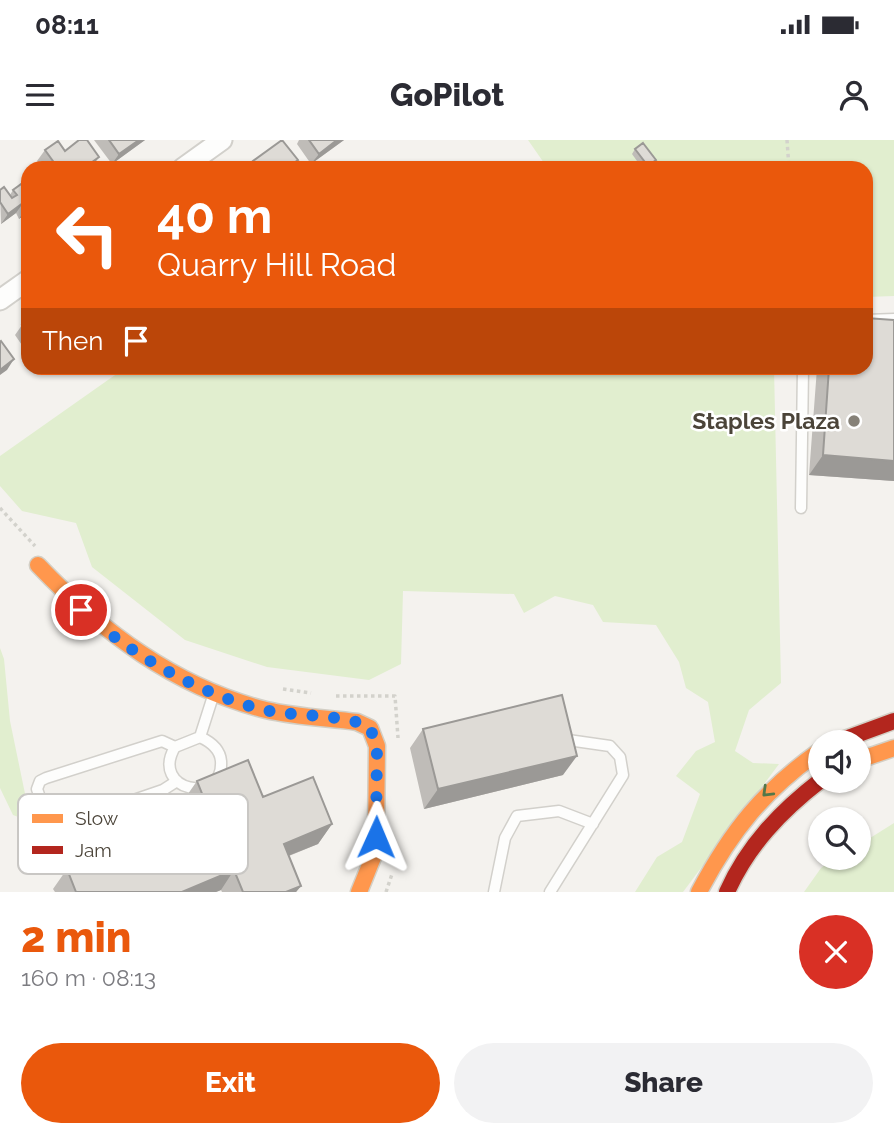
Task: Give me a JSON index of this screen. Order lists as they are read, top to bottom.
{
  "places": ["Staples Plaza"],
  "legend": ["Slow", "Jam"],
  "page": {
    "status": "08:11",
    "header": "GoPilot",
    "turn": ["40 m", "Quarry Hill Road"],
    "then": "Then",
    "heading": ["2 min", "160 m · 08:13"],
    "buttons": ["Exit", "Share"]
  }
}
